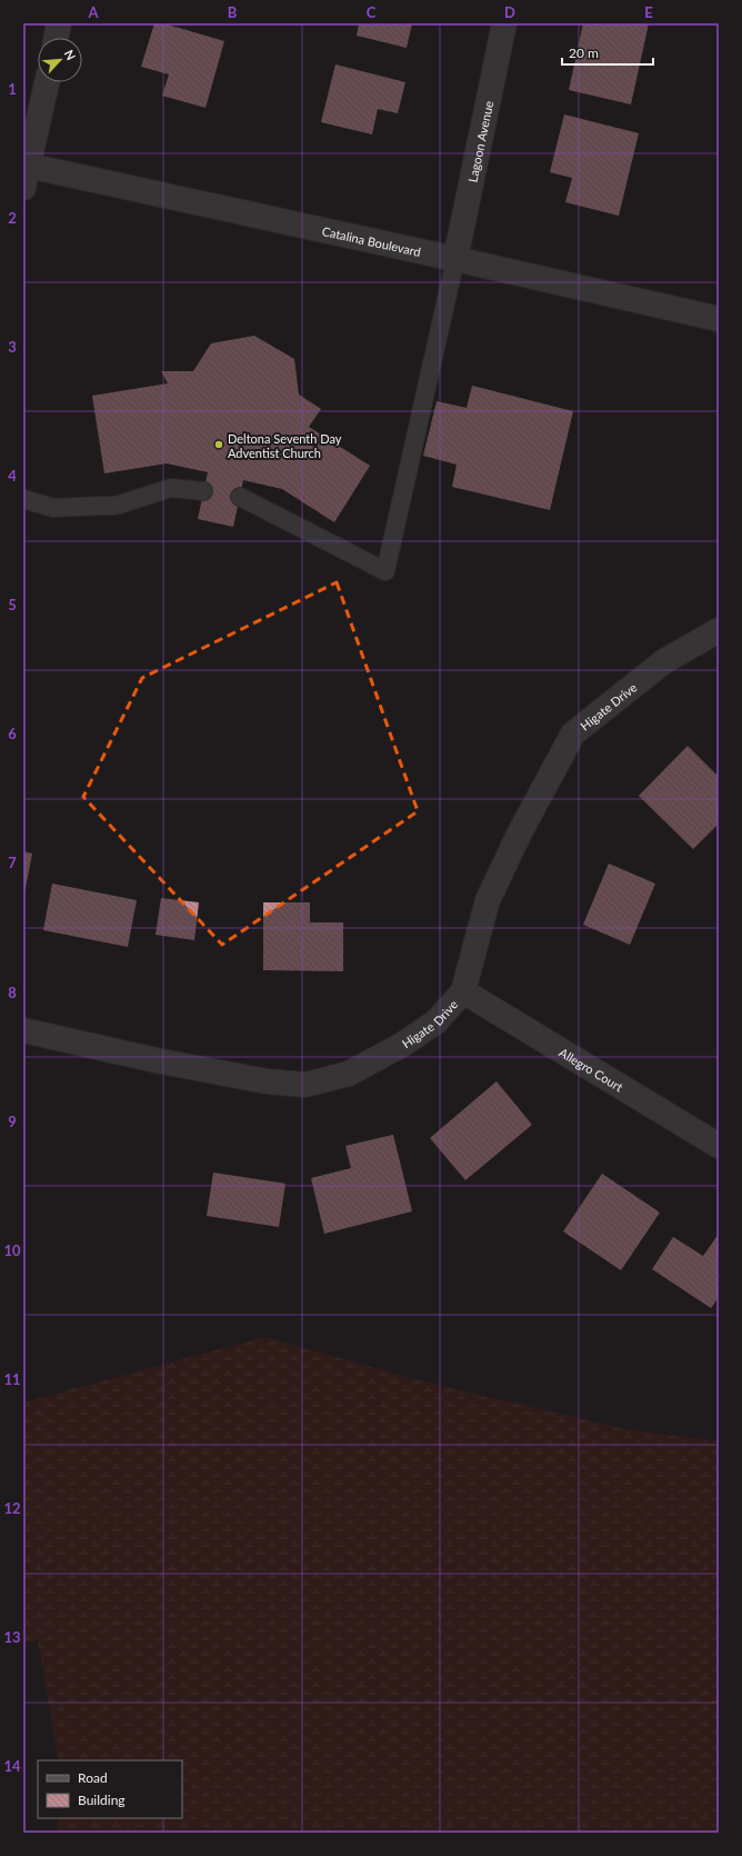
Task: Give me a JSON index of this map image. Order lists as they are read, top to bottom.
{
  "streets": {
    "street": [
      "Lagoon Avenue",
      "Catalina Boulevard",
      "Higate Drive",
      "Allegro Court"
    ]
  },
  "crossings": [
    ["Lagoon Avenue", "Catalina Boulevard"],
    ["Higate Drive", "Allegro Court"]
  ],
  "places": ["Deltona Seventh Day Adventist Church"],
  "legend": ["Road", "Building"],
  "scale_bar": "20 m",
  "north": "top right",
  "grid": {
    "columns": [
      "A",
      "B",
      "C",
      "D",
      "E"
    ],
    "rows": [
      "1",
      "2",
      "3",
      "4",
      "5",
      "6",
      "7",
      "8",
      "9",
      "10",
      "11",
      "12",
      "13",
      "14"
    ]
  }
}
